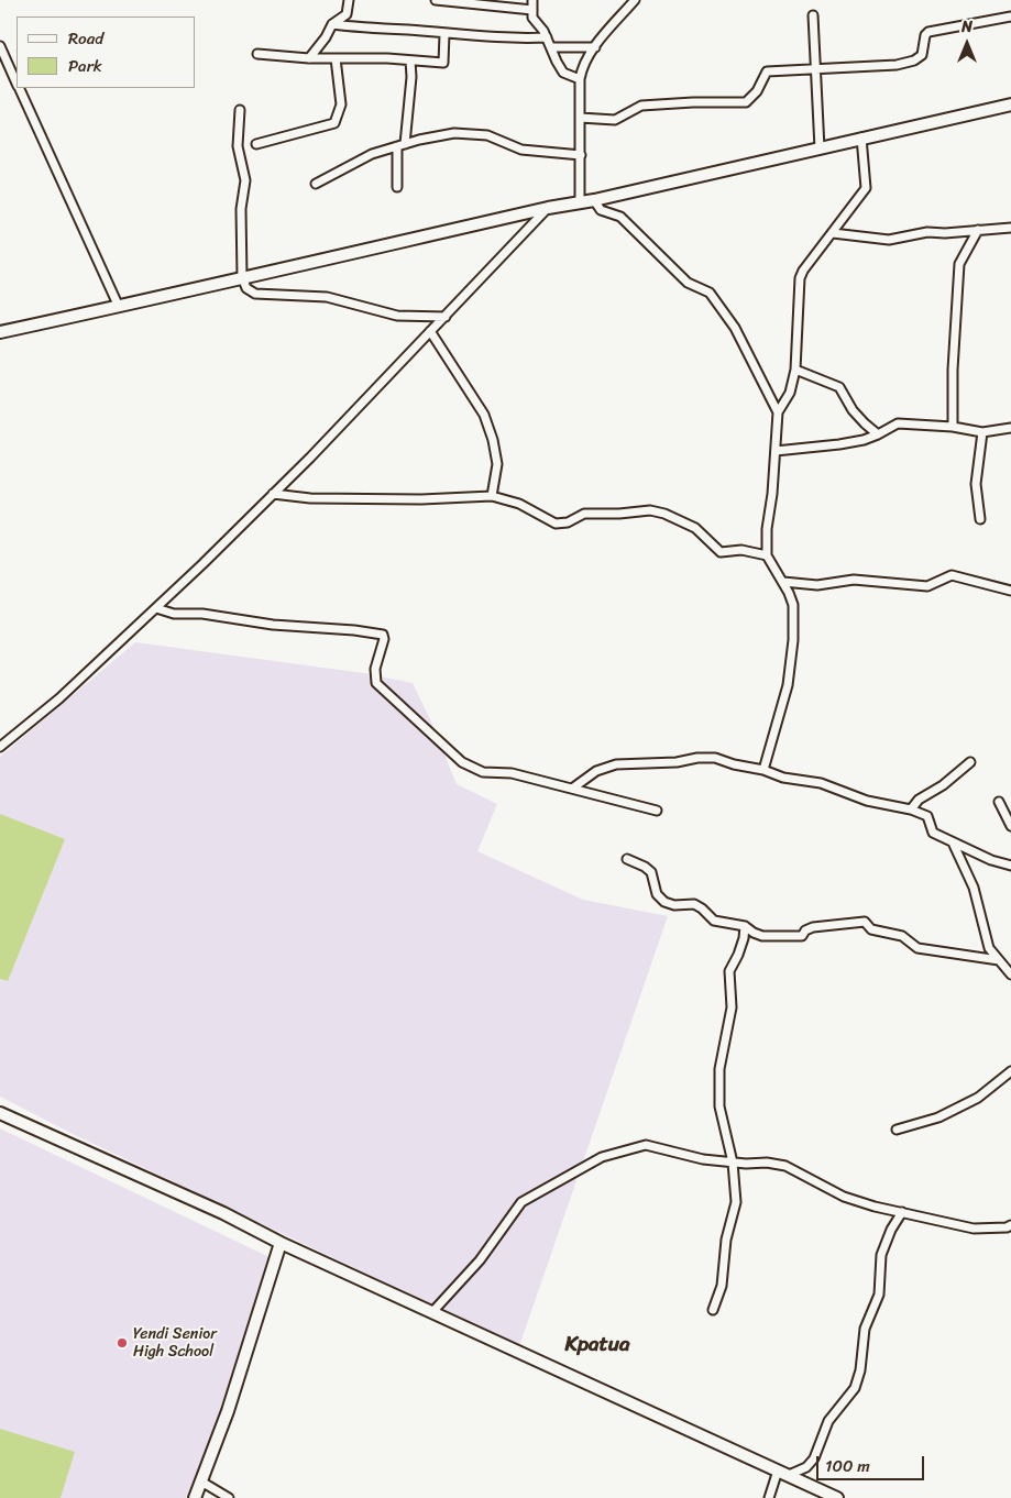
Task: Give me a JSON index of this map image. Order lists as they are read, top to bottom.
{
  "districts": ["Kpatua"],
  "places": ["Yendi Senior High School"],
  "legend": ["Road", "Park"],
  "scale_bar": "100 m",
  "north": "top"
}
